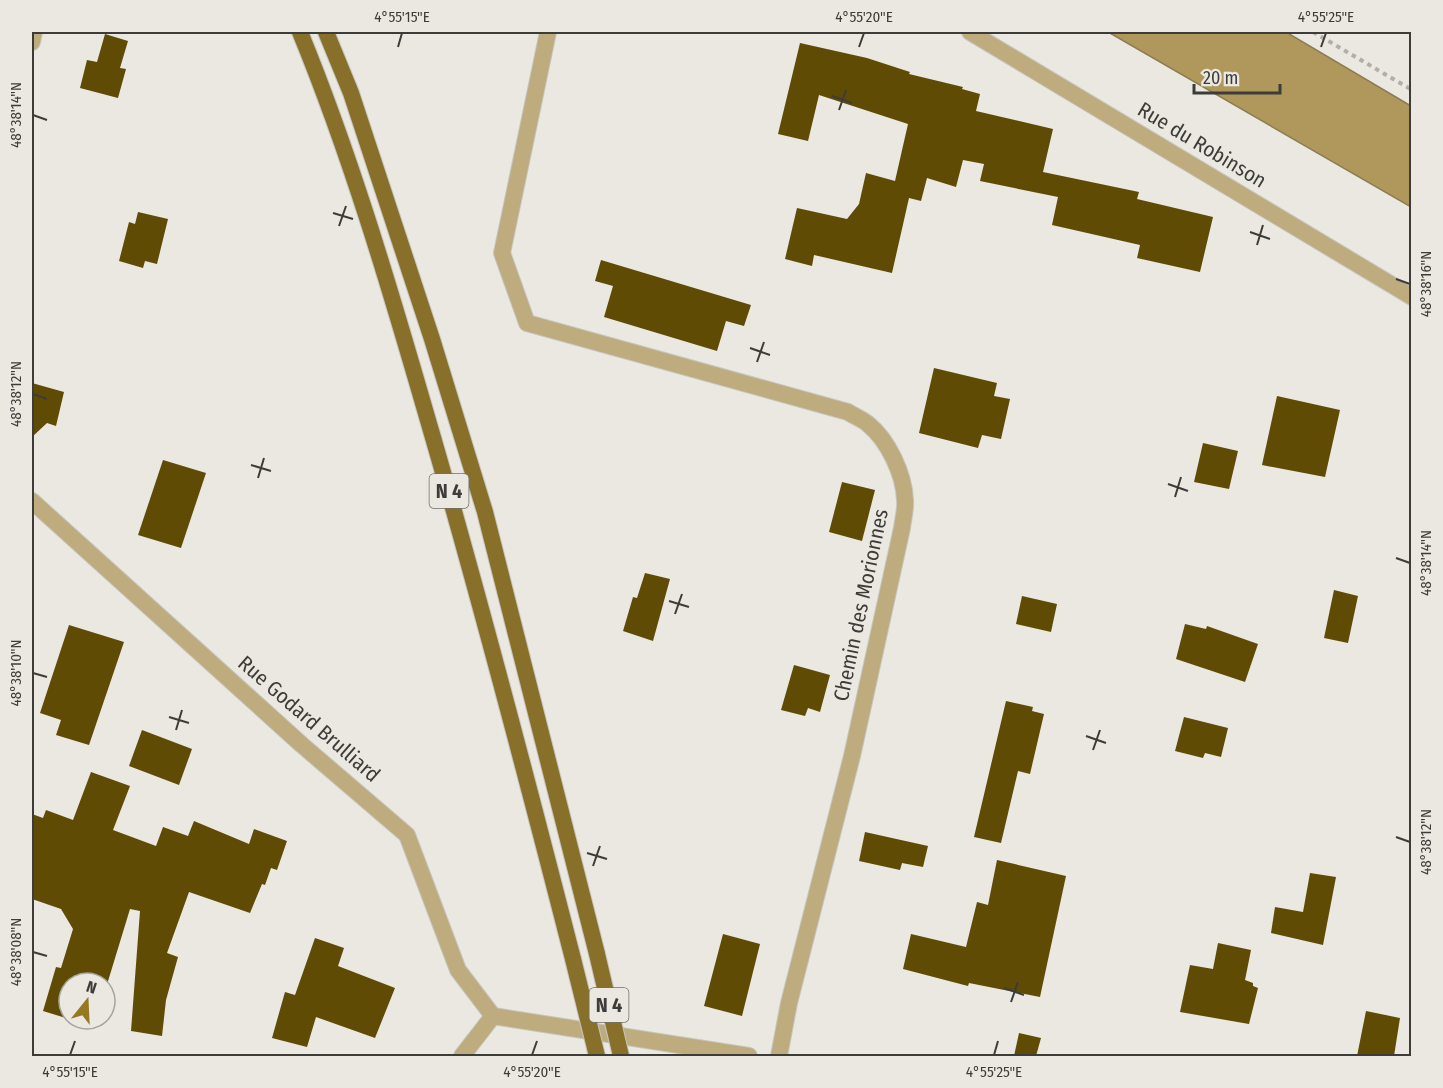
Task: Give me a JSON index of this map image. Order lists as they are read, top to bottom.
{
  "streets": {
    "highway": ["N 4"],
    "street": ["Rue du Robinson", "Chemin des Morionnes", "Rue Godard Brulliard"]
  },
  "scale_bar": "20 m",
  "north": "top",
  "coordinates": [
    "4°55'15\"E",
    "4°55'20\"E",
    "4°55'25\"E",
    "48°38'14\"N",
    "48°38'16\"N",
    "48°38'12\"N",
    "48°38'10\"N",
    "48°38'08\"N"
  ]
}
